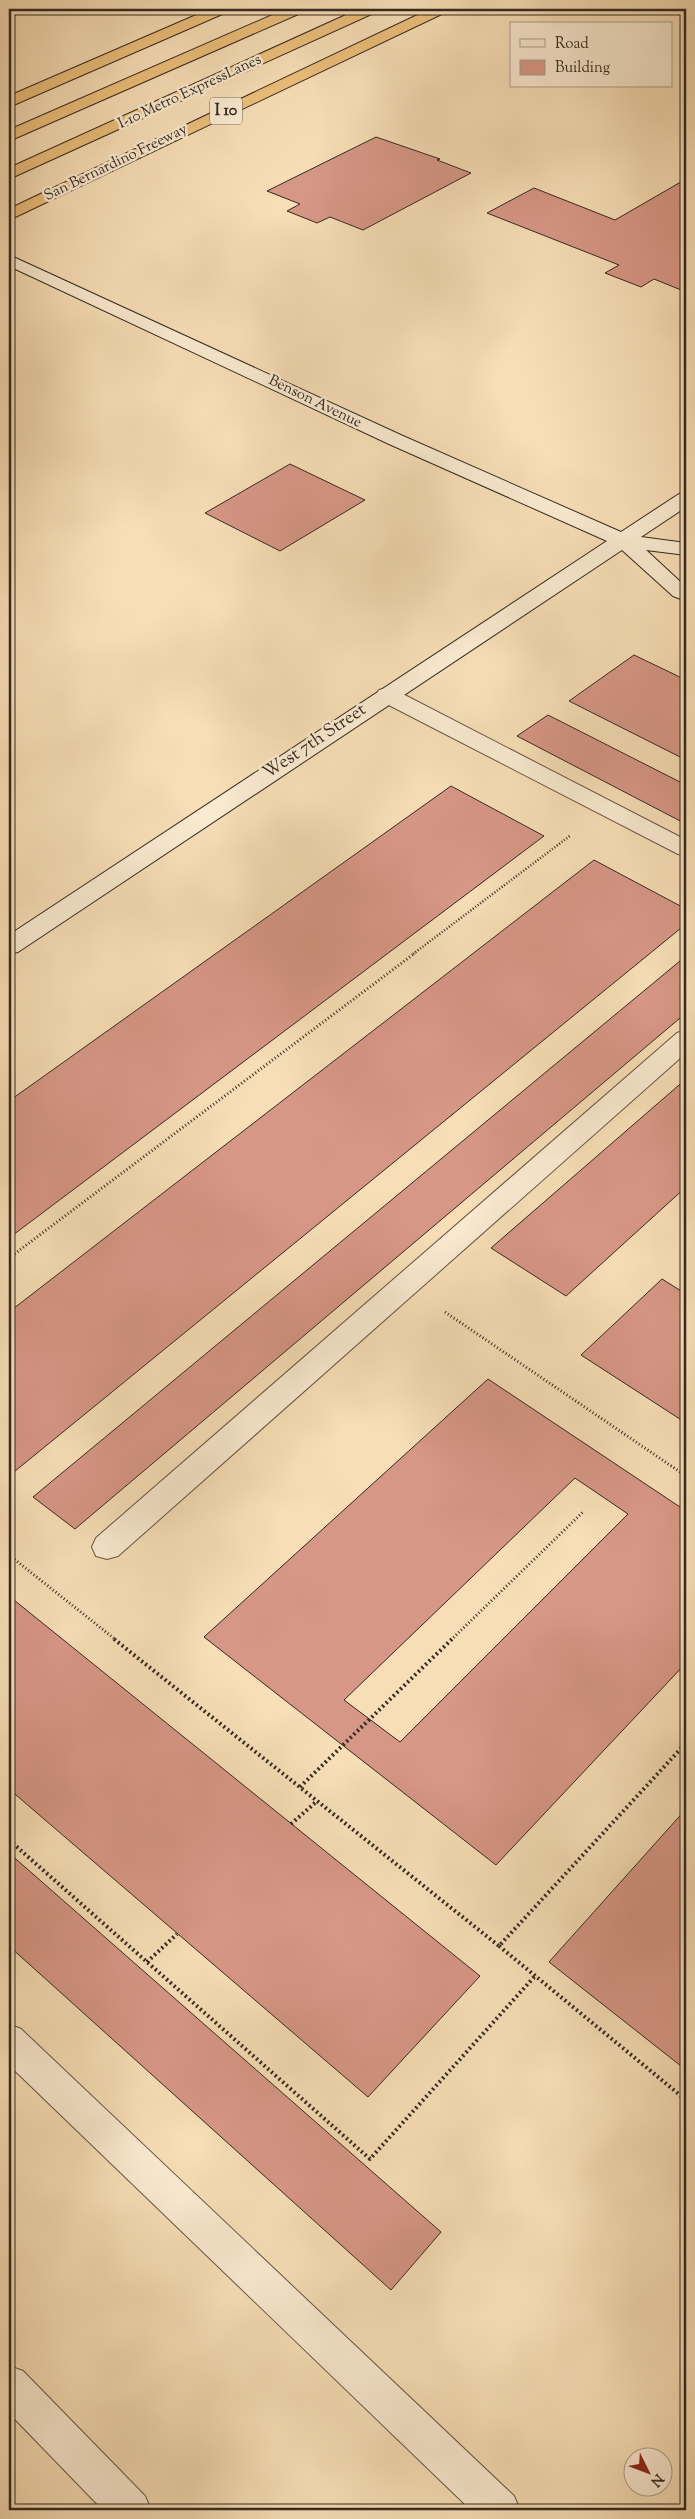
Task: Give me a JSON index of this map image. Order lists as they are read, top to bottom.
{
  "streets": {
    "highway": ["I-10 Metro ExpressLanes", "I 10", "San Bernardino Freeway"],
    "main road": ["Benson Avenue", "West 7th Street"]
  },
  "crossings": [
    ["Benson Avenue", "West 7th Street"]
  ],
  "legend": ["Road", "Building"],
  "north": "bottom right"
}
